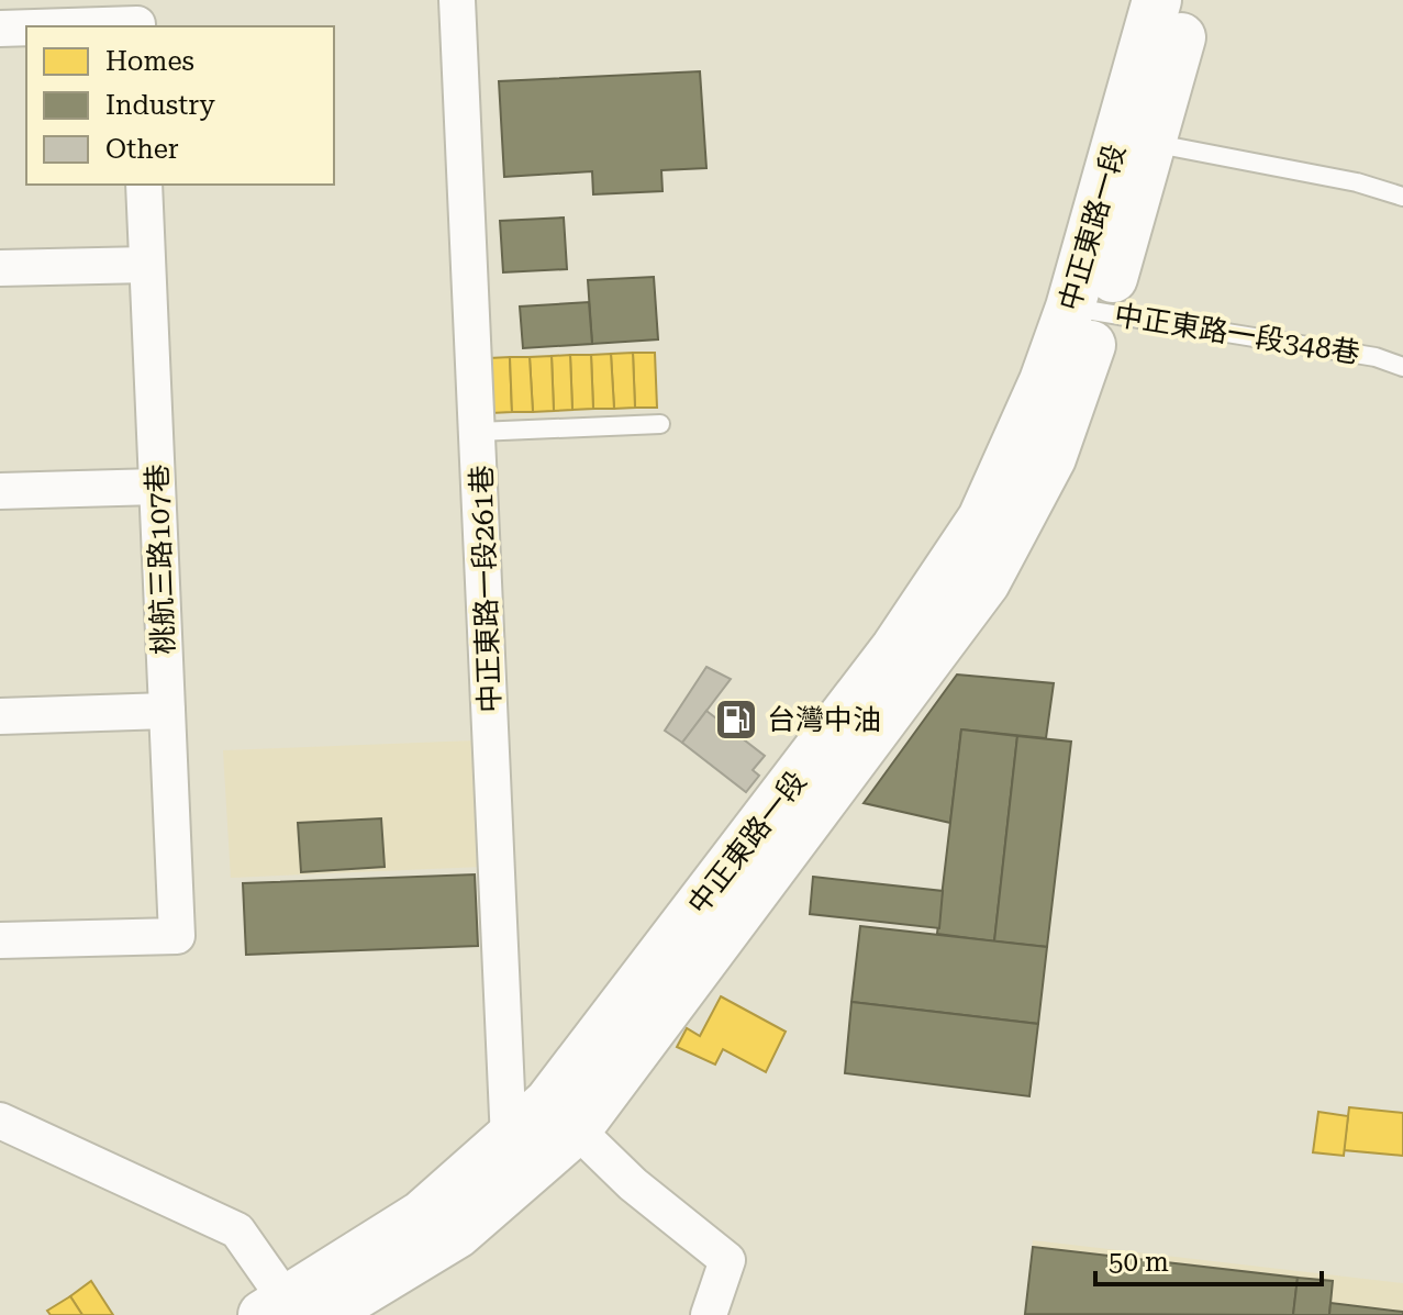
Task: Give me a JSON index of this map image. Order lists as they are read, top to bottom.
{
  "streets": {
    "main road": ["中正東路一段"],
    "street": ["桃航三路107巷", "中正東路一段261巷"],
    "lane": ["中正東路一段348巷"]
  },
  "crossings": [
    ["中正東路一段", "中正東路一段348巷"],
    ["中正東路一段", "中正東路一段261巷"]
  ],
  "places": {
    "fuel station": ["台灣中油"]
  },
  "legend": ["Homes", "Industry", "Other"],
  "scale_bar": "50 m"
}
